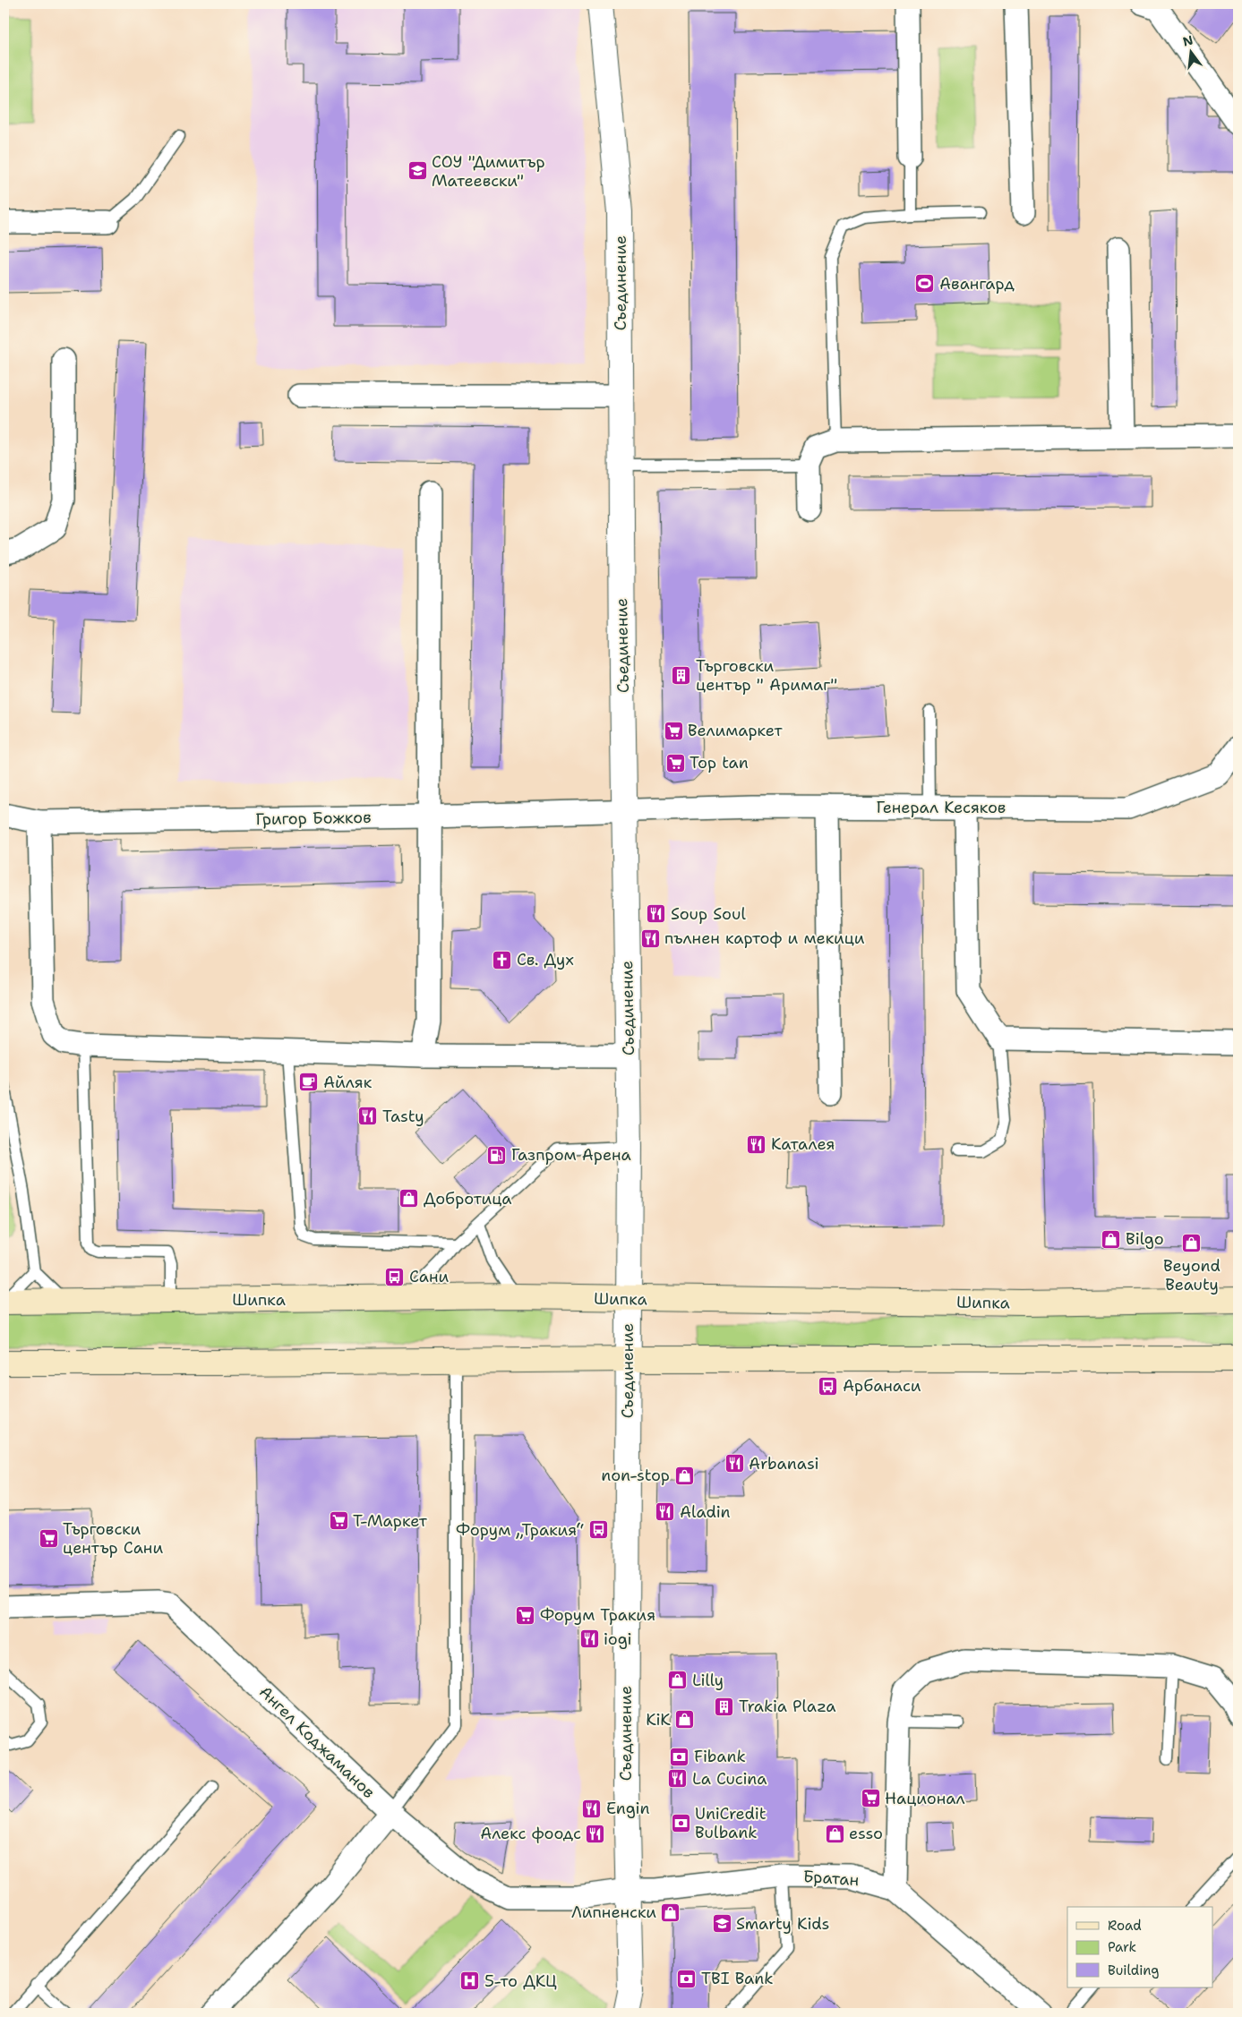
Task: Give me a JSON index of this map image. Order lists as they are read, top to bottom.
{
  "streets": {
    "main road": ["Шипка"],
    "street": [
      "Съединение",
      "Генерал Кесяков",
      "Григор Божков",
      "Ангел Коджаманов",
      "Братан"
    ]
  },
  "crossings": [
    ["Съединение", "Генерал Кесяков"],
    ["Съединение", "Григор Божков"],
    ["Съединение", "Шипка"],
    ["Съединение", "Ангел Коджаманов"],
    ["Съединение", "Братан"],
    ["Генерал Кесяков", "Григор Божков"],
    ["Ангел Коджаманов", "Братан"]
  ],
  "places": {
    "school or university": ["СОУ \"Димитър Матеевски\"", "Smarty Kids"],
    "sports": ["Авангард"],
    "building": ["Търговски център \" Аримаг\"", "Trakia Plaza"],
    "supermarket": [
      "Велимаркет",
      "Top tan",
      "Т-Маркет",
      "Търговски център Сани",
      "Форум Тракия",
      "Национал"
    ],
    "restaurant": [
      "Soup Soul",
      "пълнен картоф и мекици",
      "Tasty",
      "Каталея",
      "Аrbanasi",
      "Аladin",
      "iogi",
      "La Cucina",
      "Engin",
      "Алекс фоодс"
    ],
    "church": ["Св. Дух"],
    "cafe": ["Айляк"],
    "fuel station": ["Газпром Арена"],
    "shop": [
      "Добротица",
      "Bilgo",
      "Beyond Beauty",
      "non-stop",
      "Lilly",
      "KiK",
      "esso",
      "Липненски"
    ],
    "bus stop": ["Сани", "Арбанаси", "Форум „Тракия“"],
    "bank": ["Fibank", "UniCredit Bulbank", "TBI Bank"],
    "hospital": ["5-то ДКЦ"]
  },
  "legend": ["Road", "Park", "Building"],
  "north": "top"
}
